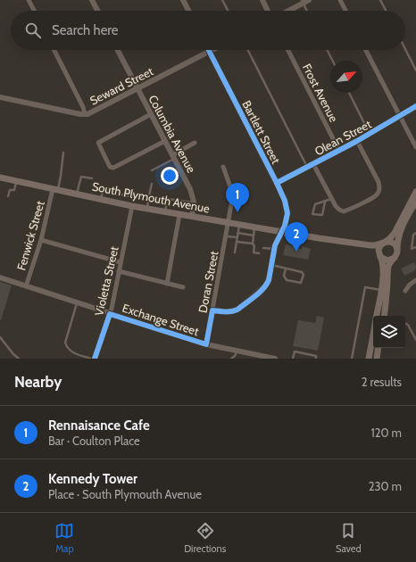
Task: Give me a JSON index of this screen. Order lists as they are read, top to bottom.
{
  "streets": {
    "main road": ["South Plymouth Avenue"],
    "street": [
      "Seward Street",
      "Frost Avenue",
      "Bartlett Street",
      "Columbia Avenue",
      "Olean Street",
      "Fenwick Street",
      "Violetta Street",
      "Doran Street",
      "Exchange Street"
    ]
  },
  "crossings": [
    ["Seward Street", "Bartlett Street"],
    ["Seward Street", "Columbia Avenue"],
    ["Frost Avenue", "Olean Street"],
    ["Bartlett Street", "Olean Street"],
    ["Bartlett Street", "South Plymouth Avenue"],
    ["Columbia Avenue", "South Plymouth Avenue"],
    ["South Plymouth Avenue", "Fenwick Street"],
    ["South Plymouth Avenue", "Violetta Street"],
    ["South Plymouth Avenue", "Doran Street"],
    ["Fenwick Street", "Exchange Street"],
    ["Violetta Street", "Exchange Street"],
    ["Doran Street", "Exchange Street"]
  ],
  "north": "top right",
  "page": {
    "search": "Search here",
    "pins": ["1", "2"],
    "heading": ["Nearby", "2 results"],
    "list": [
      {
        "mark": "1",
        "name": "Rennaisance Cafe",
        "note": "Bar · Coulton Place",
        "value": "120 m"
      },
      {
        "mark": "2",
        "name": "Kennedy Tower",
        "note": "Place · South Plymouth Avenue",
        "value": "230 m"
      }
    ],
    "nav": ["Map", "Directions", "Saved"]
  }
}
